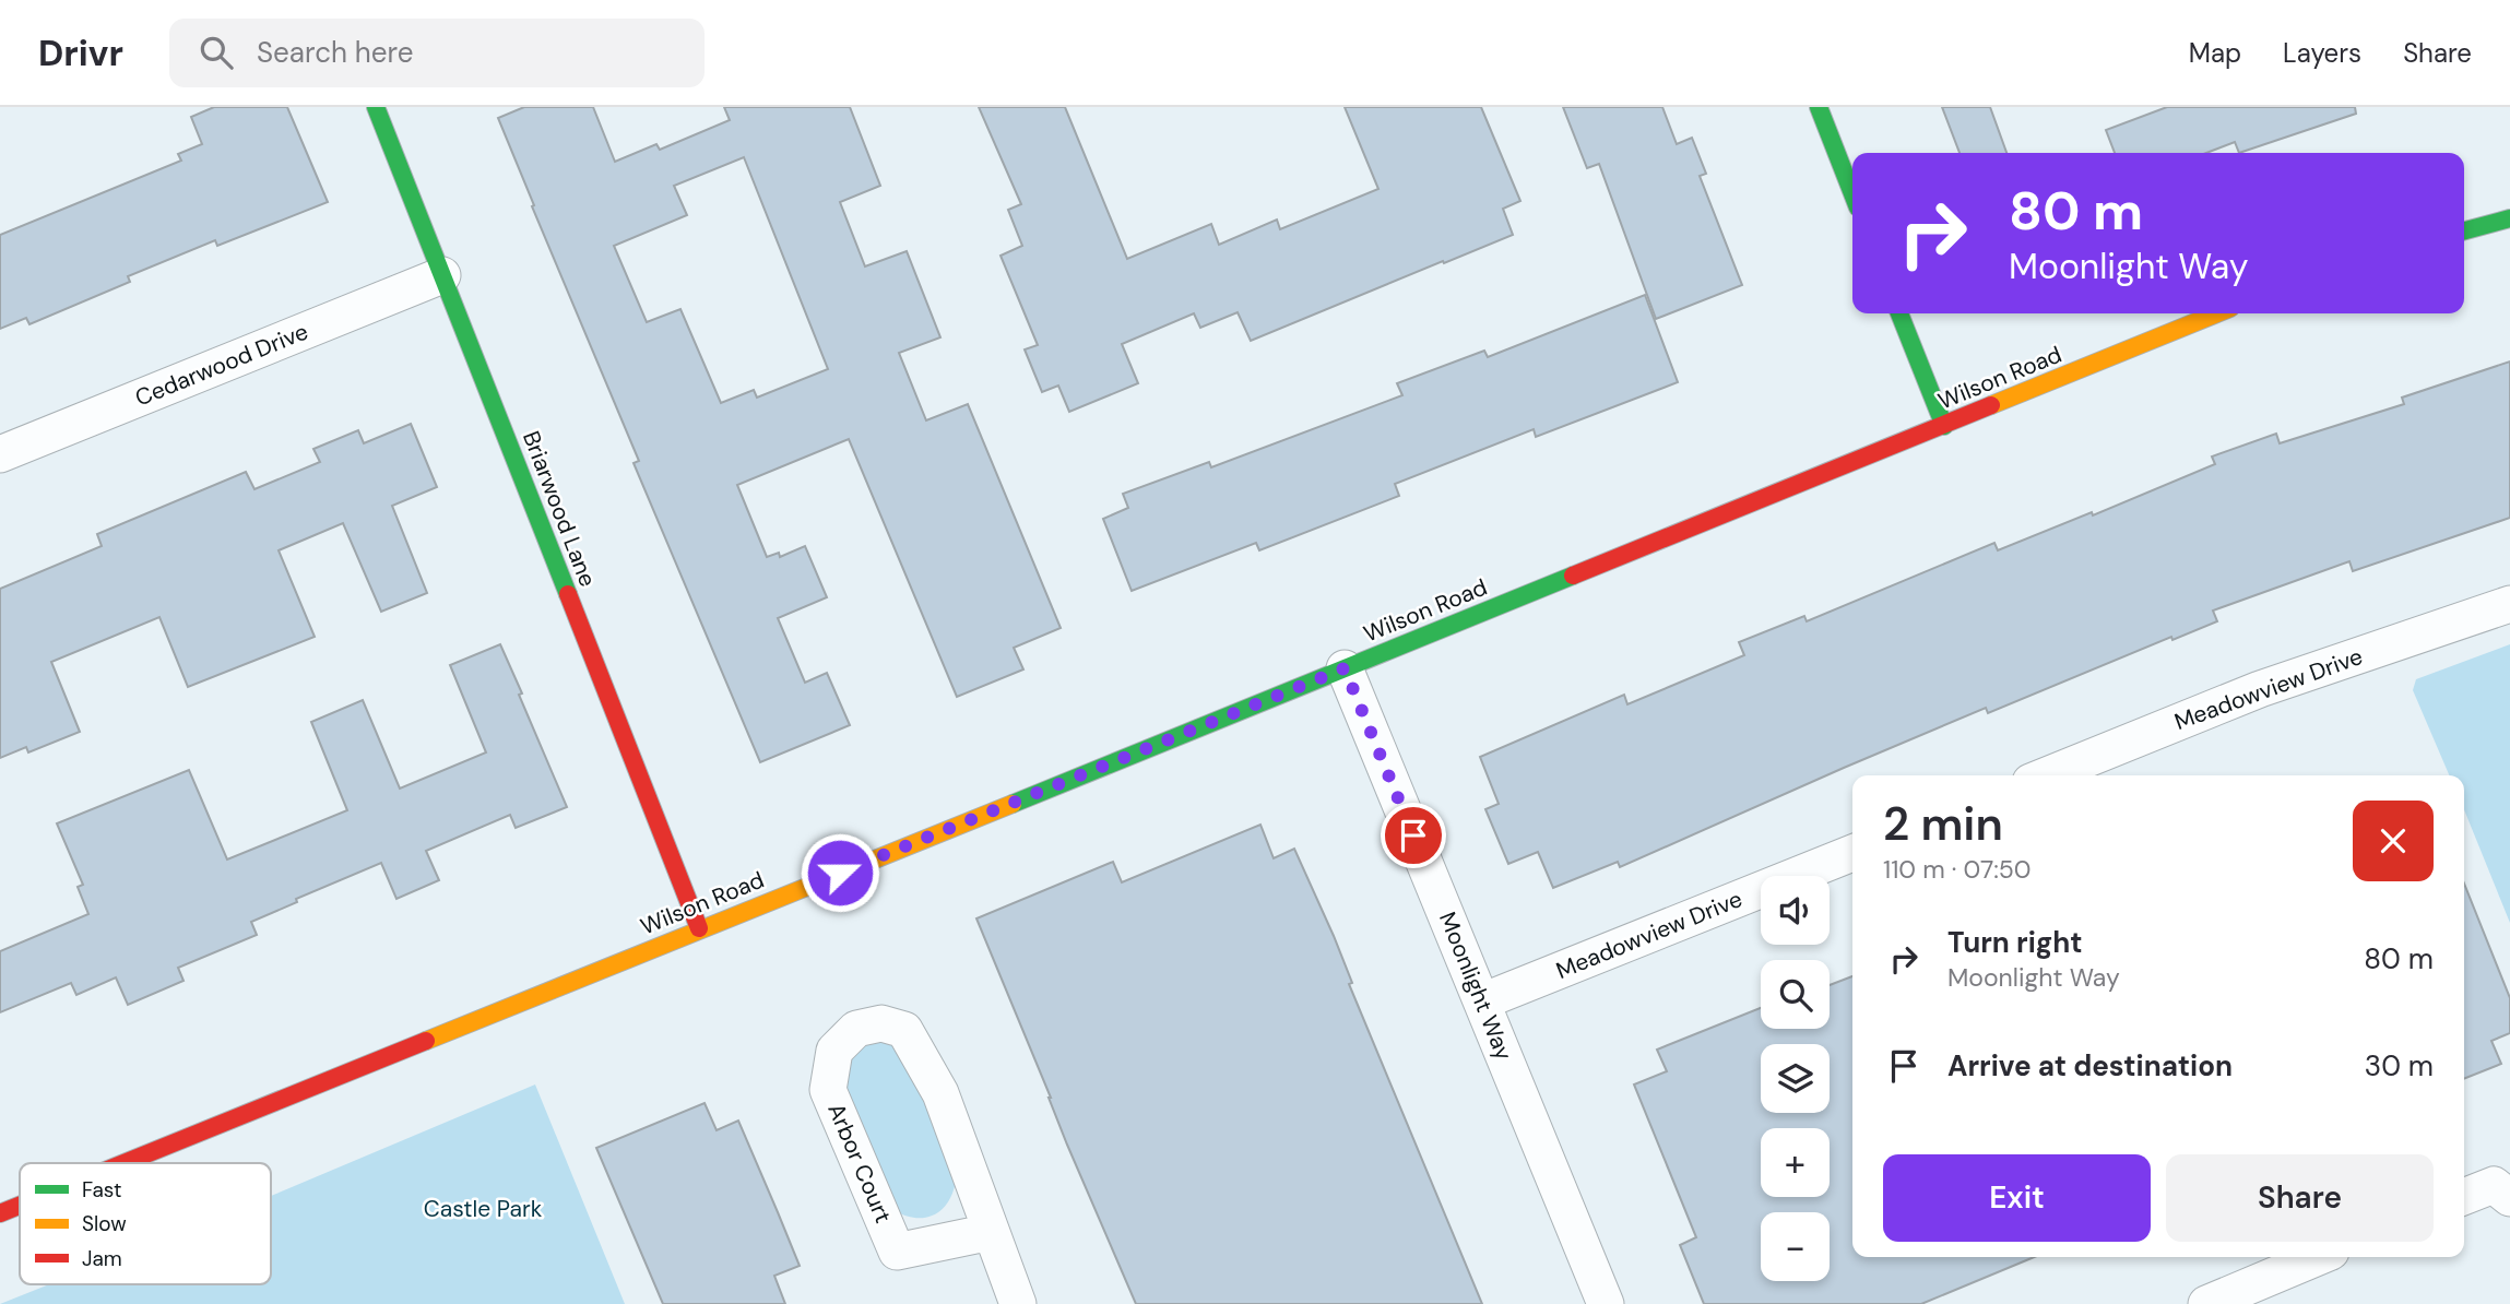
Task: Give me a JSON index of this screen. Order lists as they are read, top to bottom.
{
  "streets": {
    "street": [
      "Cedarwood Drive",
      "Wilson Road",
      "Briarwood Lane",
      "Meadowview Drive",
      "Moonlight Way",
      "Arbor Court"
    ]
  },
  "crossings": [
    ["Cedarwood Drive", "Briarwood Lane"],
    ["Wilson Road", "Briarwood Lane"],
    ["Wilson Road", "Moonlight Way"],
    ["Meadowview Drive", "Moonlight Way"]
  ],
  "parks": ["Castle Park"],
  "legend": ["Fast", "Slow", "Jam"],
  "page": {
    "header": "Drivr",
    "search": "Search here",
    "nav": ["Map", "Layers", "Share"],
    "turn": ["80 m", "Moonlight Way"],
    "heading": ["2 min", "110 m · 07:50"],
    "map_buttons": ["+", "−"],
    "list": [
      {
        "name": "Turn right",
        "note": "Moonlight Way",
        "value": "80 m"
      },
      {
        "name": "Arrive at destination",
        "value": "30 m"
      }
    ],
    "buttons": ["Exit", "Share"]
  }
}
